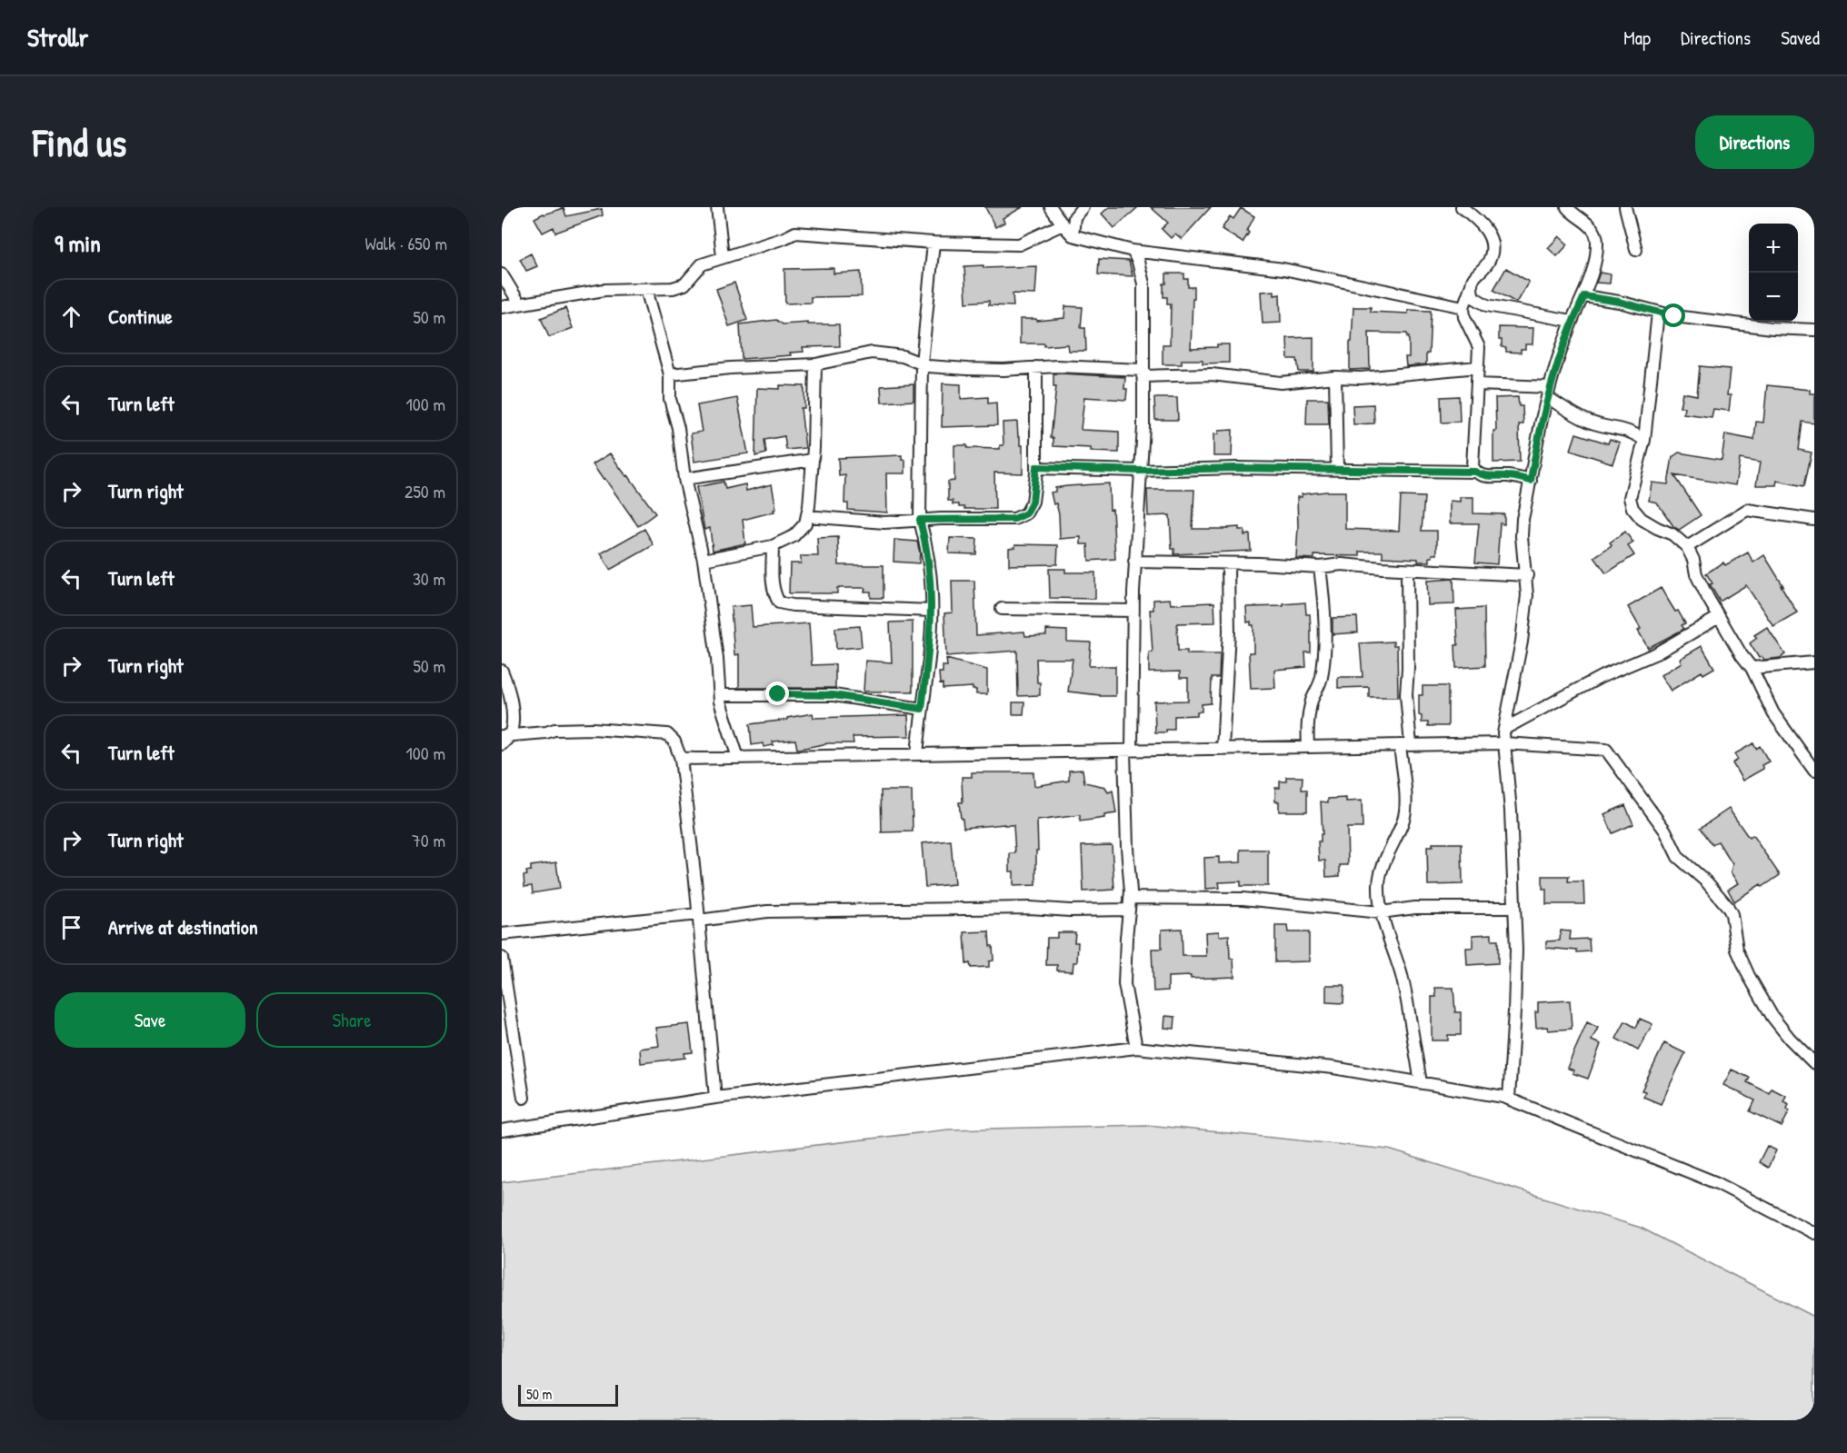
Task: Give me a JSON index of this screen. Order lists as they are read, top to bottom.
{
  "scale_bar": "50 m",
  "page": {
    "header": "Strollr",
    "nav": ["Map", "Directions", "Saved"],
    "buttons": [
      "Directions",
      ["Save", "Share"]
    ],
    "title": "Find us",
    "heading": ["9 min", "Walk · 650 m"],
    "map_buttons": ["+", "−"],
    "list": [
      ["Continue", "50 m"],
      ["Turn left", "100 m"],
      ["Turn right", "250 m"],
      ["Turn left", "30 m"],
      ["Turn right", "50 m"],
      ["Turn left", "100 m"],
      ["Turn right", "70 m"],
      "Arrive at destination"
    ],
    "scale": "50 m"
  }
}
